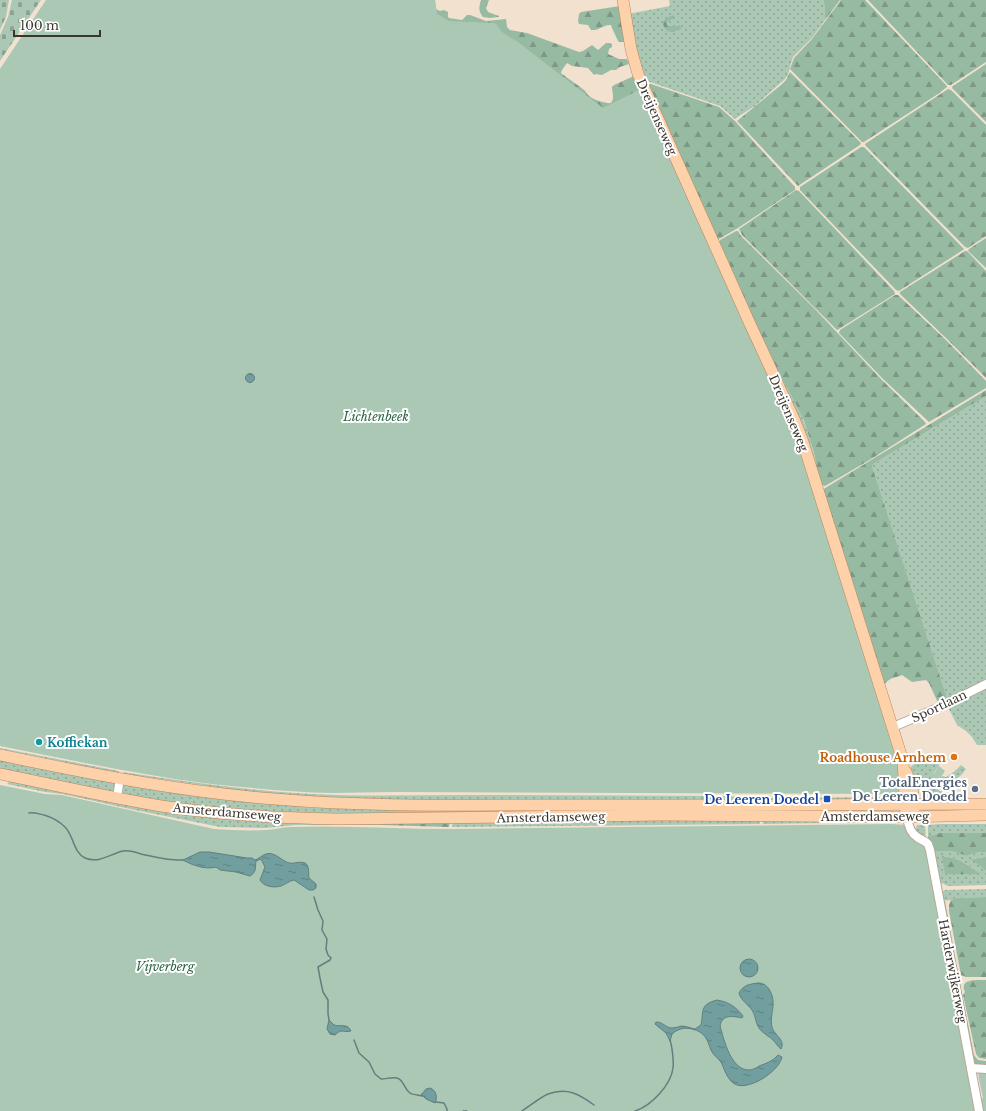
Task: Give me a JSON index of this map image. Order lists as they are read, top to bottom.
{
  "streets": {
    "main road": ["Dreijenseweg", "Amsterdamseweg"],
    "street": ["Sportlaan", "Harderwijkerweg"]
  },
  "crossings": [
    ["Dreijenseweg", "Sportlaan"],
    ["Dreijenseweg", "Amsterdamseweg"],
    ["Dreijenseweg", "Harderwijkerweg"],
    ["Amsterdamseweg", "Harderwijkerweg"]
  ],
  "parks": ["Lichtenbeek", "Vijverberg"],
  "places": {
    "other": ["Koffiekan", "Roadhouse Arnhem", "TotalEnergies De Leeren Doedel"],
    "transit": ["De Leeren Doedel"]
  },
  "scale_bar": "100 m"
}
